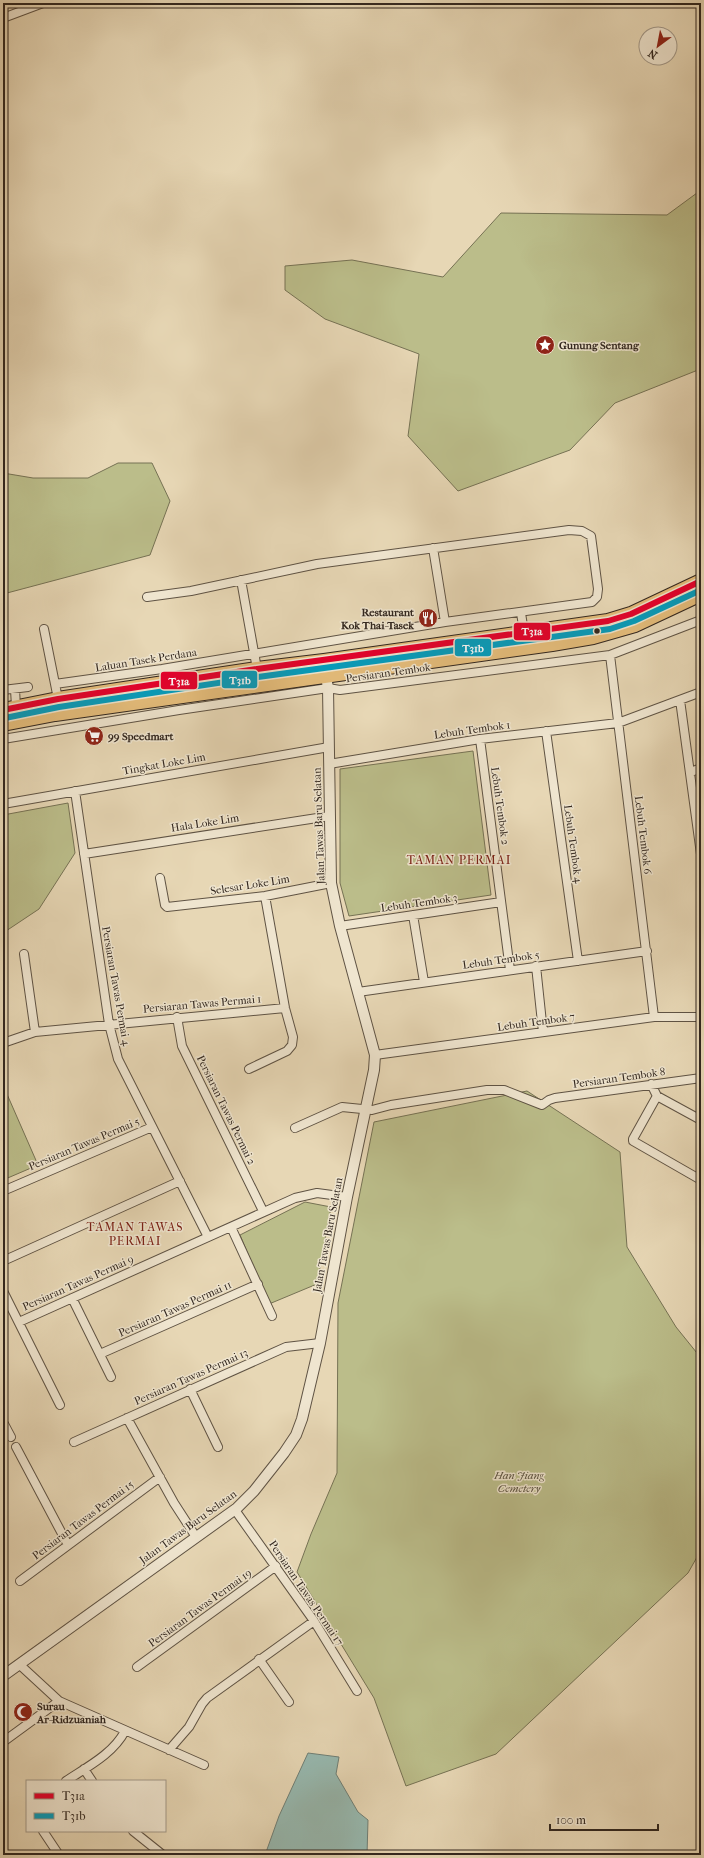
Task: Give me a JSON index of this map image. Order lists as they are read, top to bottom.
{
  "streets": {
    "street": [
      "Laluan Tasek Perdana",
      "Persiaran Tembok",
      "Lebuh Tembok 1",
      "Tingkat Loke Lim",
      "Lebuh Tembok 2",
      "Hala Loke Lim",
      "Jalan Tawas Baru Selatan",
      "Lebuh Tembok 6",
      "Lebuh Tembok 4",
      "Selesar Loke Lim",
      "Lebuh Tembok 3",
      "Lebuh Tembok 5",
      "Persiaran Tawas Permai 4",
      "Persiaran Tawas Permai 1",
      "Lebuh Tembok 7",
      "Persiaran Tembok 8",
      "Persiaran Tawas Permai 2",
      "Persiaran Tawas Permai 5",
      "Persiaran Tawas Permai 9",
      "Persiaran Tawas Permai 11",
      "Persiaran Tawas Permai 13",
      "Persiaran Tawas Permai 15",
      "Persiaran Tawas Permai 17",
      "Persiaran Tawas Permai 19"
    ]
  },
  "crossings": [
    ["Persiaran Tembok", "Jalan Tawas Baru Selatan"],
    ["Persiaran Tembok", "Lebuh Tembok 6"],
    ["Lebuh Tembok 1", "Lebuh Tembok 2"],
    ["Lebuh Tembok 1", "Jalan Tawas Baru Selatan"],
    ["Lebuh Tembok 1", "Lebuh Tembok 6"],
    ["Lebuh Tembok 1", "Lebuh Tembok 4"],
    ["Tingkat Loke Lim", "Jalan Tawas Baru Selatan"],
    ["Tingkat Loke Lim", "Persiaran Tawas Permai 4"],
    ["Lebuh Tembok 2", "Lebuh Tembok 3"],
    ["Lebuh Tembok 2", "Lebuh Tembok 5"],
    ["Hala Loke Lim", "Jalan Tawas Baru Selatan"],
    ["Hala Loke Lim", "Persiaran Tawas Permai 4"],
    ["Jalan Tawas Baru Selatan", "Selesar Loke Lim"],
    ["Jalan Tawas Baru Selatan", "Lebuh Tembok 3"],
    ["Jalan Tawas Baru Selatan", "Lebuh Tembok 5"],
    ["Jalan Tawas Baru Selatan", "Lebuh Tembok 7"],
    ["Jalan Tawas Baru Selatan", "Persiaran Tembok 8"],
    ["Jalan Tawas Baru Selatan", "Persiaran Tawas Permai 9"],
    ["Jalan Tawas Baru Selatan", "Persiaran Tawas Permai 13"],
    ["Jalan Tawas Baru Selatan", "Persiaran Tawas Permai 17"],
    ["Lebuh Tembok 6", "Lebuh Tembok 5"],
    ["Lebuh Tembok 6", "Lebuh Tembok 7"],
    ["Lebuh Tembok 4", "Lebuh Tembok 5"],
    ["Persiaran Tawas Permai 4", "Persiaran Tawas Permai 1"],
    ["Persiaran Tawas Permai 4", "Persiaran Tawas Permai 5"],
    ["Persiaran Tawas Permai 4", "Persiaran Tawas Permai 9"],
    ["Persiaran Tawas Permai 1", "Persiaran Tawas Permai 2"],
    ["Persiaran Tawas Permai 2", "Persiaran Tawas Permai 9"],
    ["Persiaran Tawas Permai 17", "Persiaran Tawas Permai 19"]
  ],
  "districts": ["TAMAN PERMAI", "TAMAN TAWAS PERMAI"],
  "parks": ["Han Jiang Cemetery"],
  "places": {
    "place": ["Gunung Sentang"],
    "restaurant": ["Restaurant Kok Thai-Tasek"],
    "supermarket": ["99 Speedmart"],
    "mosque": ["Surau Ar-Ridzuaniah"]
  },
  "lines": ["transit line T31a", "transit line T31b"],
  "legend": ["T31a", "T31b"],
  "scale_bar": "100 m",
  "north": "bottom left"
}
